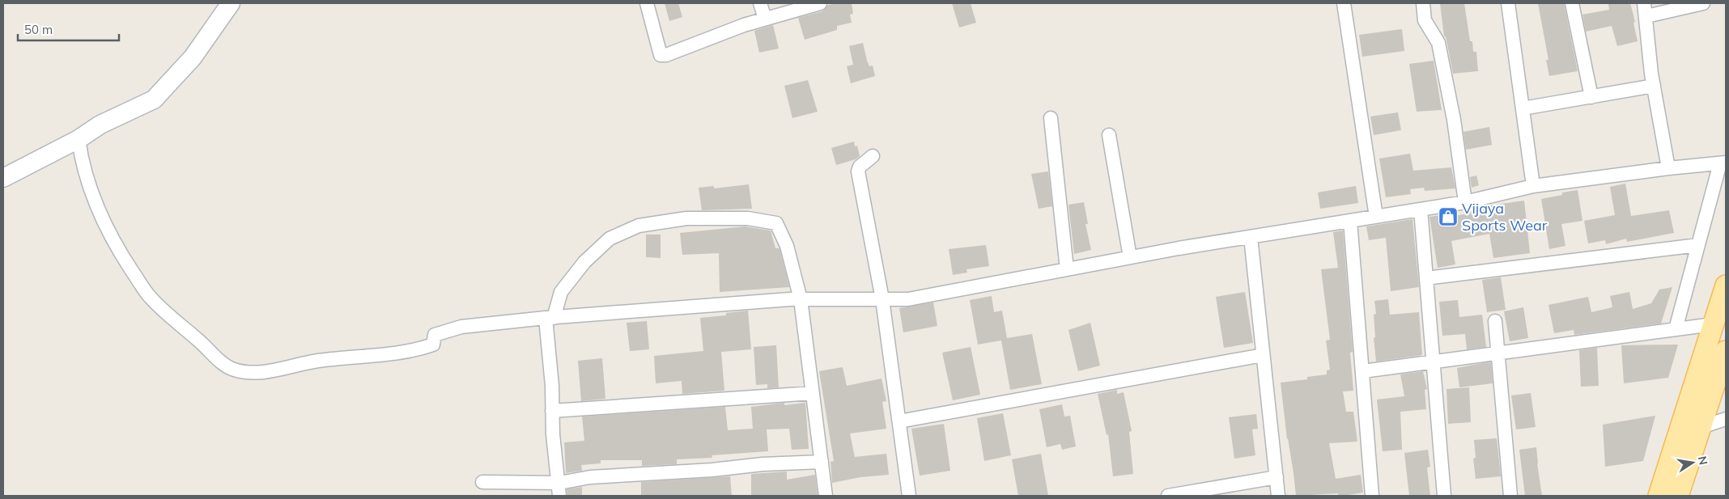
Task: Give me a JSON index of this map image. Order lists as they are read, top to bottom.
{
  "places": {
    "shop": ["Vijaya Sports Wear"]
  },
  "scale_bar": "50 m",
  "north": "right"
}
